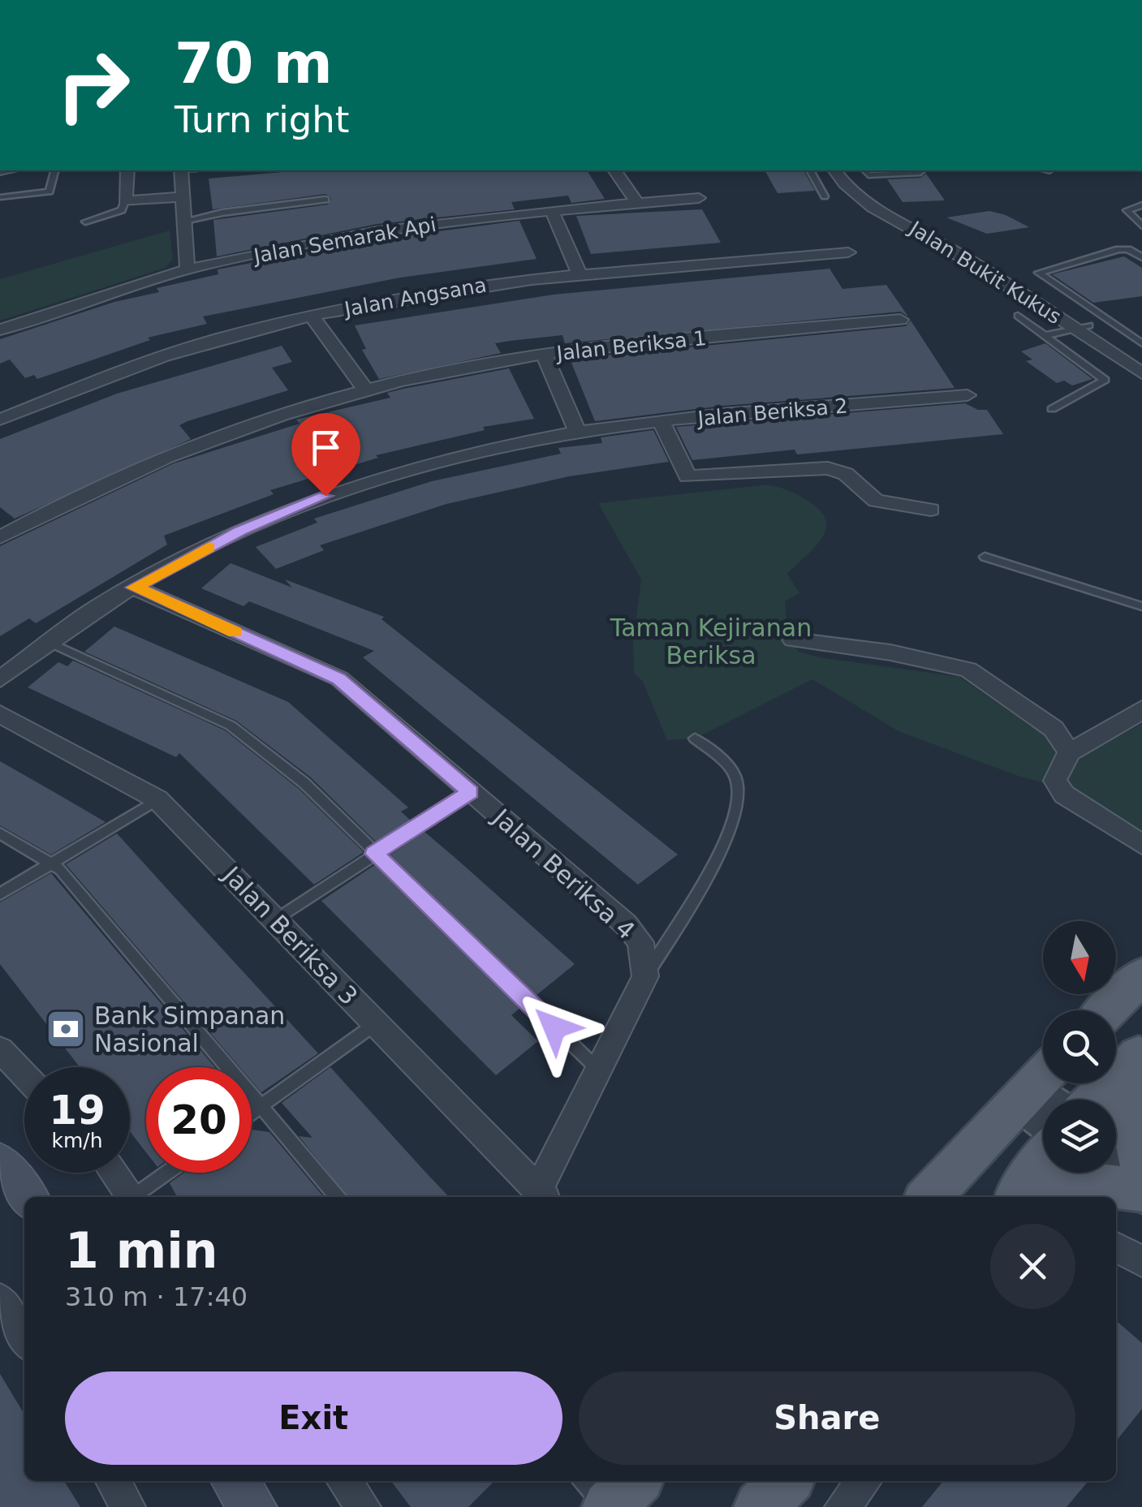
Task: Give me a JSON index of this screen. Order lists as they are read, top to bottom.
{
  "streets": {
    "street": [
      "Jalan Semarak Api",
      "Jalan Bukit Kukus",
      "Jalan Angsana",
      "Jalan Beriksa 1",
      "Jalan Beriksa 2",
      "Jalan Beriksa 4",
      "Jalan Beriksa 3"
    ]
  },
  "crossings": [
    ["Jalan Beriksa 2", "Jalan Beriksa 4"]
  ],
  "parks": ["Taman Kejiranan Beriksa"],
  "places": {
    "bank": ["Bank Simpanan Nasional"]
  },
  "north": "bottom",
  "page": {
    "turn": ["70 m", "Turn right"],
    "speed": "19 km/h",
    "limit": "20",
    "heading": ["1 min", "310 m · 17:40"],
    "buttons": ["Exit", "Share"]
  }
}
